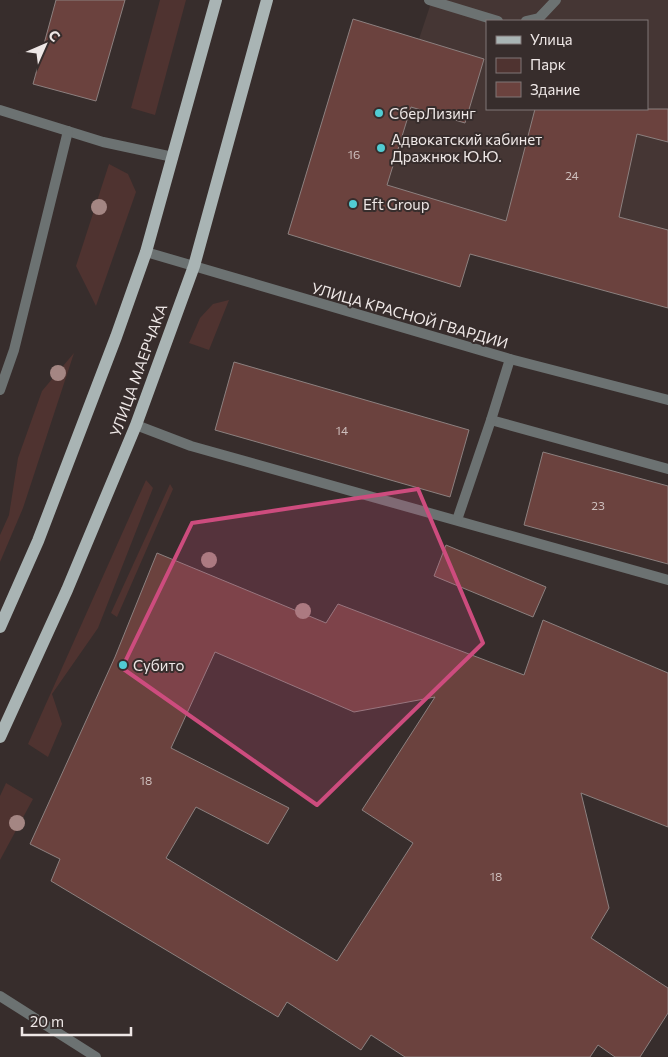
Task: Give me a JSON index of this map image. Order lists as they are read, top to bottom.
{
  "streets": {
    "main road": ["УЛИЦА МАЕРЧАКА"],
    "street": ["УЛИЦА КРАСНОЙ ГВАРДИИ"]
  },
  "crossings": [
    ["УЛИЦА КРАСНОЙ ГВАРДИИ", "УЛИЦА МАЕРЧАКА"]
  ],
  "places": [
    "СберЛизинг",
    "Адвокатский кабинет Дражнюк Ю.Ю.",
    "Eft Group",
    "Субито"
  ],
  "house_numbers": [
    "16",
    "24",
    "14",
    "23",
    "18",
    "18"
  ],
  "legend": ["Улица", "Парк", "Здание"],
  "scale_bar": "20 m",
  "north": "top right"
}
